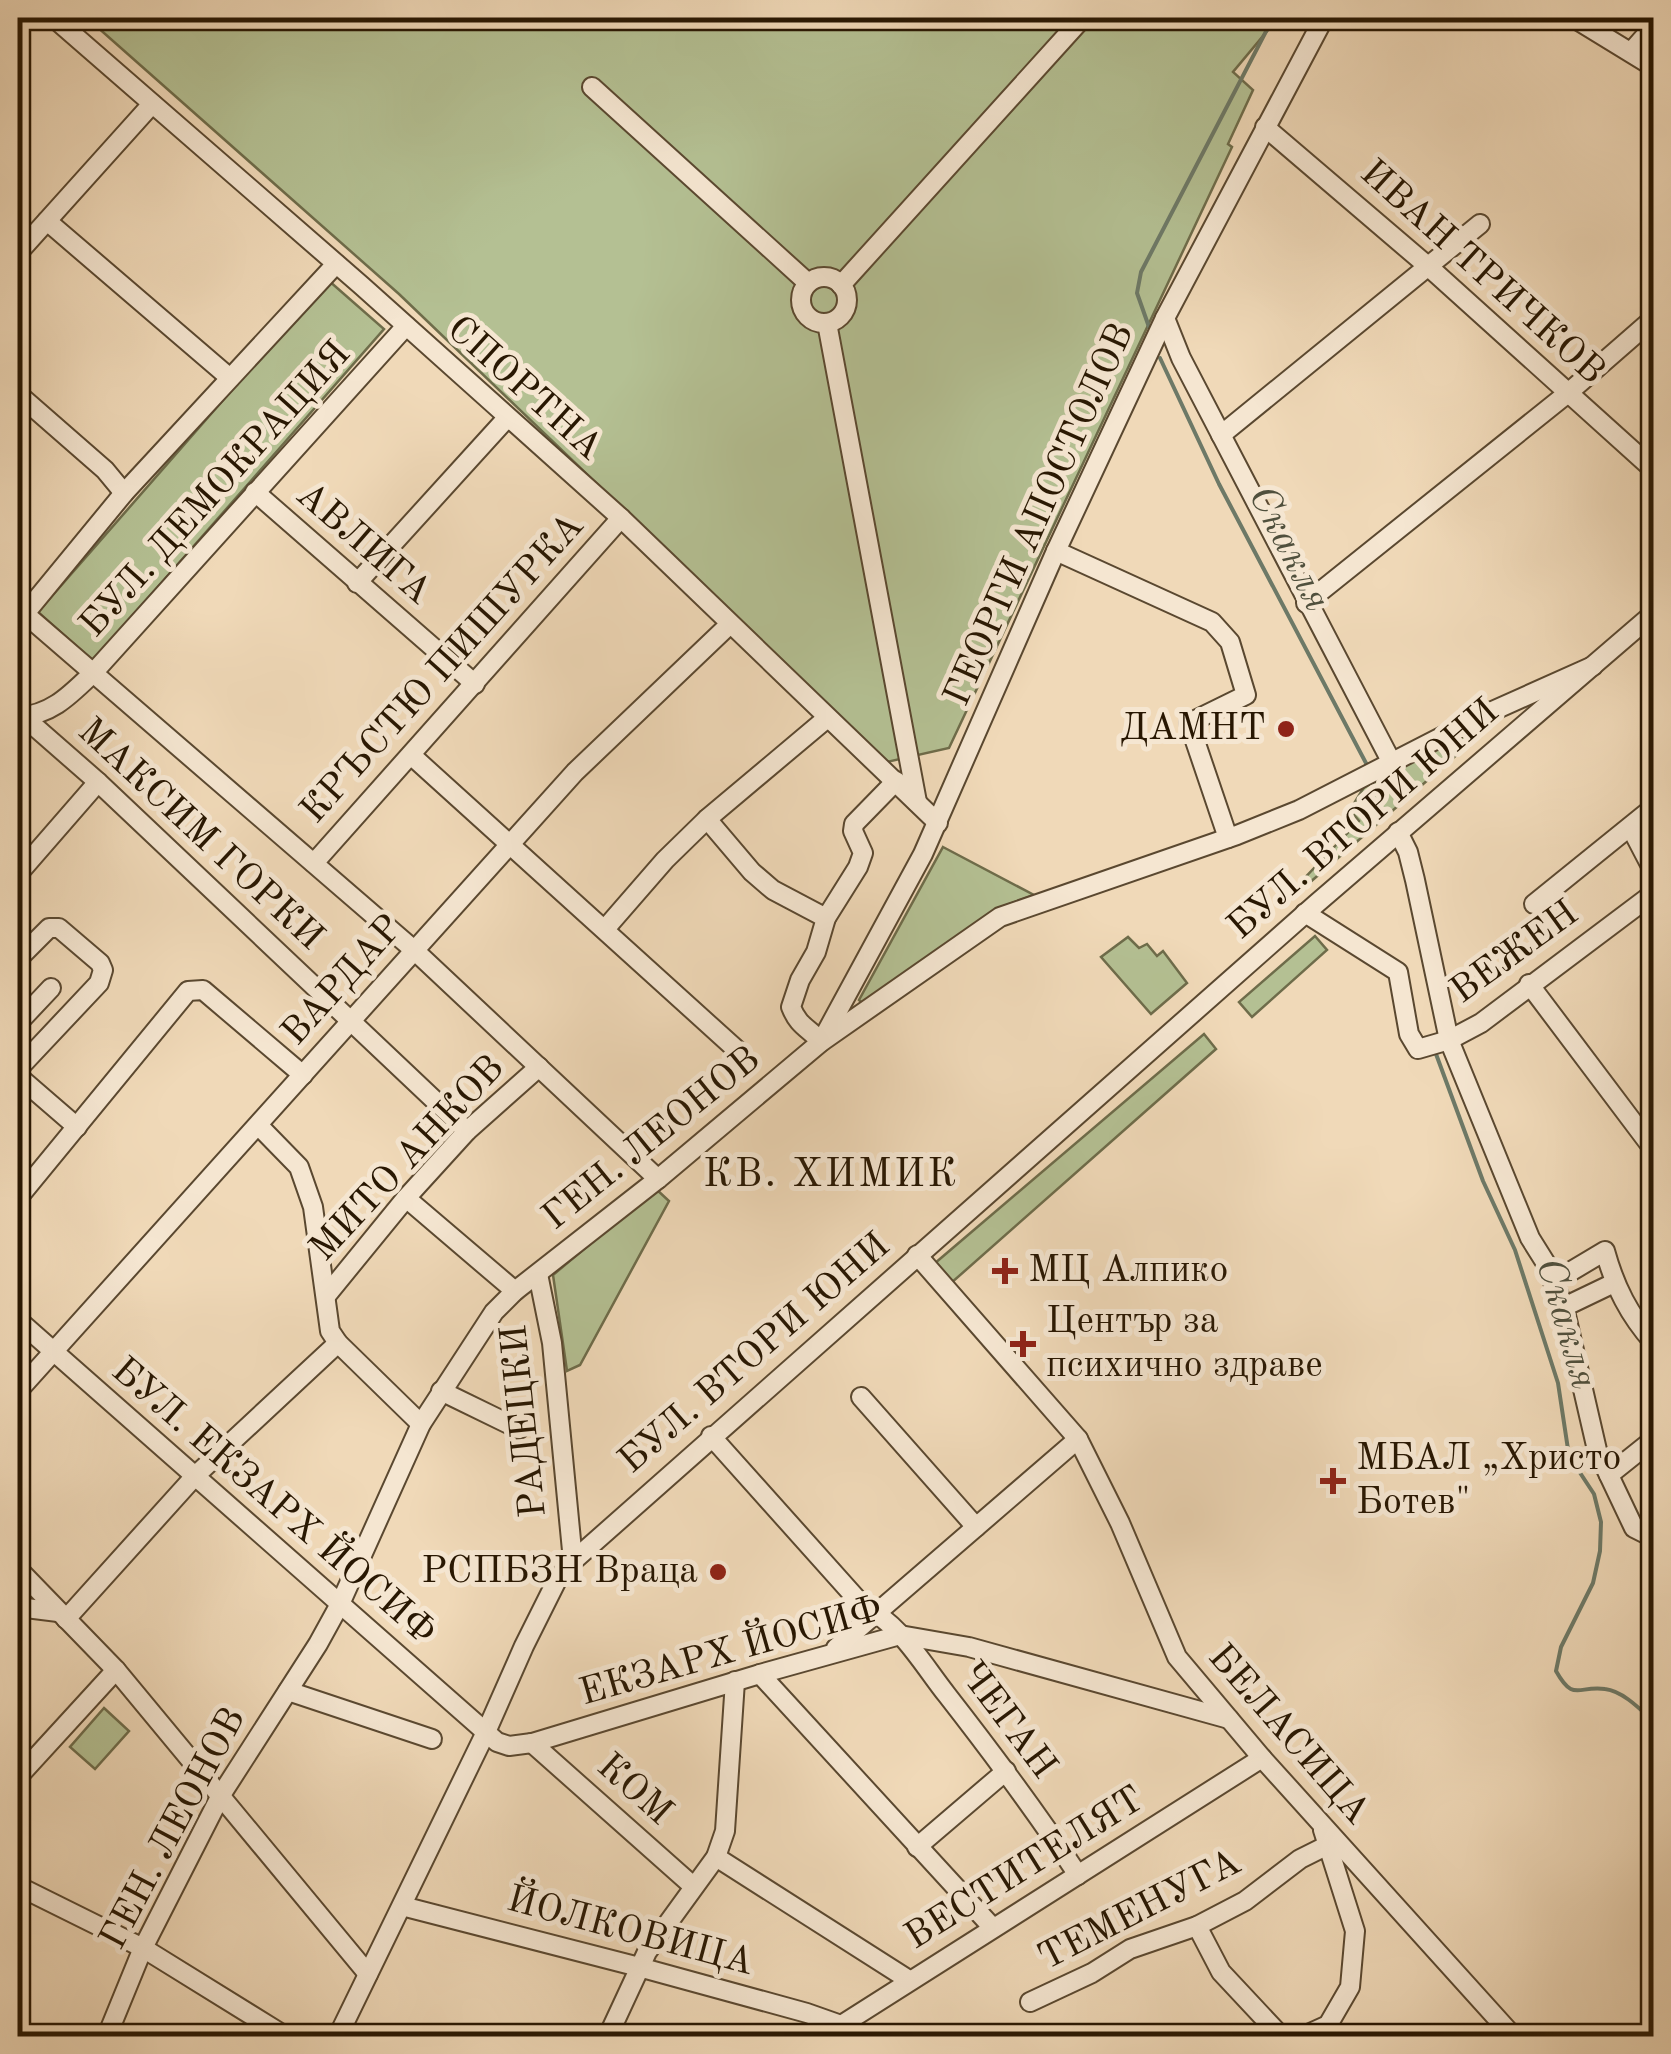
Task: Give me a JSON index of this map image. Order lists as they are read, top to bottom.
{
  "streets": {
    "street": [
      "ИВАН ТРИЧКОВ",
      "СПОРТНА",
      "БУЛ. ДЕМОКРАЦИЯ",
      "ГЕОРГИ АПОСТОЛОВ",
      "АВЛИГА",
      "КРЪСТЮ ПИШУРКА",
      "БУЛ. ВТОРИ ЮНИ",
      "МАКСИМ ГОРКИ",
      "ВЕЖЕН",
      "ВАРДАР",
      "ГЕН. ЛЕОНОВ",
      "МИТО АНКОВ",
      "РАДЕЦКИ",
      "БУЛ. ЕКЗАРХ ЙОСИФ",
      "ЕКЗАРХ ЙОСИФ",
      "ЧЕГАН",
      "БЕЛАСИЦА",
      "КОМ",
      "ВЕСТИТЕЛЯТ",
      "ТЕМЕНУГА",
      "ЙОЛКОВИЦА"
    ]
  },
  "crossings": [
    ["ИВАН ТРИЧКОВ", "ГЕОРГИ АПОСТОЛОВ"],
    ["СПОРТНА", "БУЛ. ДЕМОКРАЦИЯ"],
    ["СПОРТНА", "ГЕОРГИ АПОСТОЛОВ"],
    ["СПОРТНА", "КРЪСТЮ ПИШУРКА"],
    ["СПОРТНА", "ВАРДАР"],
    ["БУЛ. ДЕМОКРАЦИЯ", "АВЛИГА"],
    ["БУЛ. ДЕМОКРАЦИЯ", "МАКСИМ ГОРКИ"],
    ["ГЕОРГИ АПОСТОЛОВ", "ГЕН. ЛЕОНОВ"],
    ["АВЛИГА", "КРЪСТЮ ПИШУРКА"],
    ["БУЛ. ВТОРИ ЮНИ", "ВЕЖЕН"],
    ["БУЛ. ВТОРИ ЮНИ", "ГЕН. ЛЕОНОВ"],
    ["БУЛ. ВТОРИ ЮНИ", "РАДЕЦКИ"],
    ["БУЛ. ВТОРИ ЮНИ", "БУЛ. ЕКЗАРХ ЙОСИФ"],
    ["БУЛ. ВТОРИ ЮНИ", "ЧЕГАН"],
    ["БУЛ. ВТОРИ ЮНИ", "БЕЛАСИЦА"],
    ["БУЛ. ВТОРИ ЮНИ", "ЙОЛКОВИЦА"],
    ["МАКСИМ ГОРКИ", "ВАРДАР"],
    ["МАКСИМ ГОРКИ", "МИТО АНКОВ"],
    ["ВАРДАР", "БУЛ. ЕКЗАРХ ЙОСИФ"],
    ["ГЕН. ЛЕОНОВ", "РАДЕЦКИ"],
    ["ГЕН. ЛЕОНОВ", "БУЛ. ЕКЗАРХ ЙОСИФ"],
    ["ЕКЗАРХ ЙОСИФ", "ЧЕГАН"],
    ["ЕКЗАРХ ЙОСИФ", "БЕЛАСИЦА"],
    ["ЕКЗАРХ ЙОСИФ", "КОМ"],
    ["ЧЕГАН", "ВЕСТИТЕЛЯТ"],
    ["БЕЛАСИЦА", "ВЕСТИТЕЛЯТ"],
    ["ВЕСТИТЕЛЯТ", "ЙОЛКОВИЦА"]
  ],
  "districts": ["КВ. ХИМИК"],
  "water": ["Скакля"],
  "places": {
    "other": ["ДАМНТ", "РСПБЗН Враца"],
    "health": ["МЦ Алпико", "Център за психично здраве", "МБАЛ „Христо Ботев\""]
  }
}
